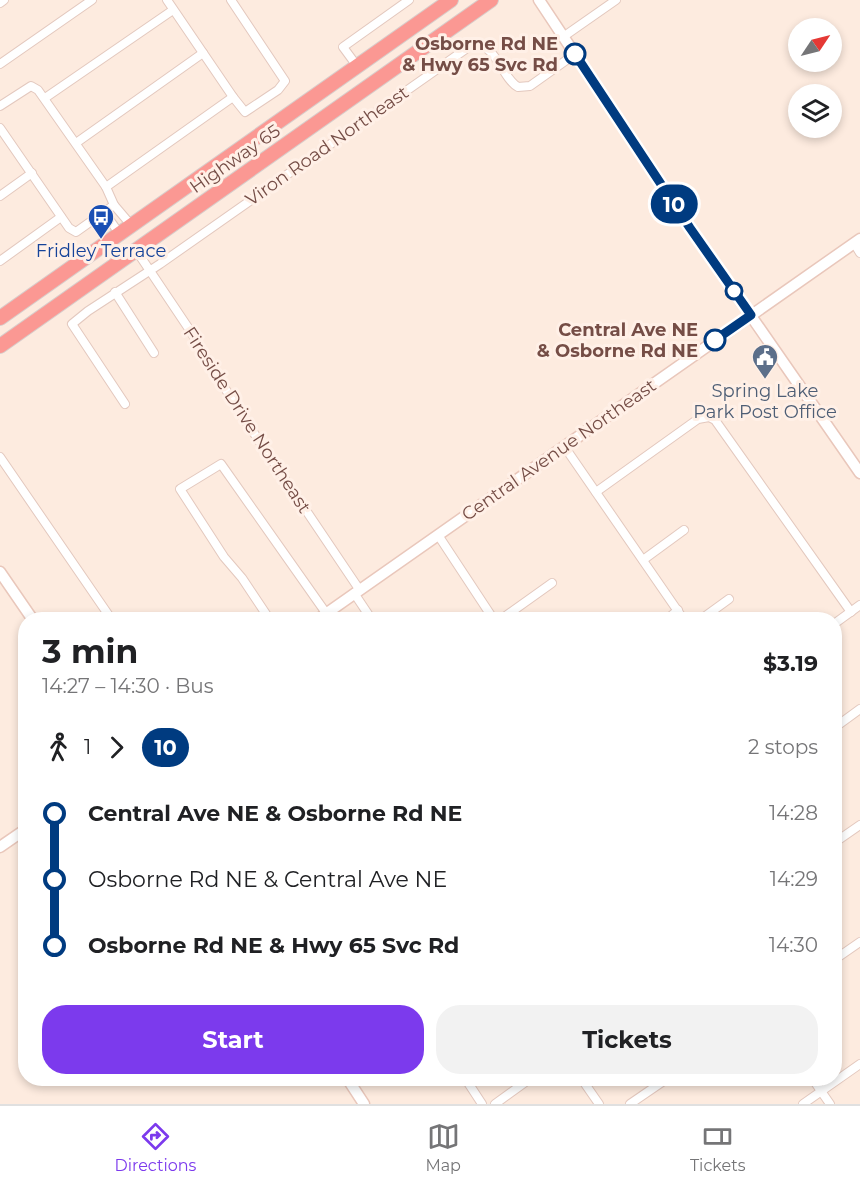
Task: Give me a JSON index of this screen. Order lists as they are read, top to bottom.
{
  "streets": {
    "highway": ["Highway 65"],
    "street": ["Viron Road Northeast", "Fireside Drive Northeast", "Central Avenue Northeast"]
  },
  "crossings": [
    ["Viron Road Northeast", "Fireside Drive Northeast"],
    ["Highway 65", "Fireside Drive Northeast"],
    ["Fireside Drive Northeast", "Central Avenue Northeast"]
  ],
  "places": {
    "other": ["Osborne Rd NE & Hwy 65 Svc Rd", "Central Ave NE & Osborne Rd NE"],
    "bus stop": ["Fridley Terrace"],
    "public building": ["Spring Lake Park Post Office"]
  },
  "lines": ["bus line 10"],
  "north": "top right",
  "page": {
    "on_map": "10",
    "heading": ["3 min", "14:27 – 14:30 · Bus", "$3.19"],
    "legs": ["1", "10", "2 stops"],
    "list": [
      {
        "name": "Central Ave NE & Osborne Rd NE",
        "value": "14:28"
      },
      {
        "name": "Osborne Rd NE & Central Ave NE",
        "value": "14:29"
      },
      {
        "name": "Osborne Rd NE & Hwy 65 Svc Rd",
        "value": "14:30"
      }
    ],
    "buttons": ["Start", "Tickets"],
    "tabs": ["Directions", "Map", "Tickets"]
  }
}
